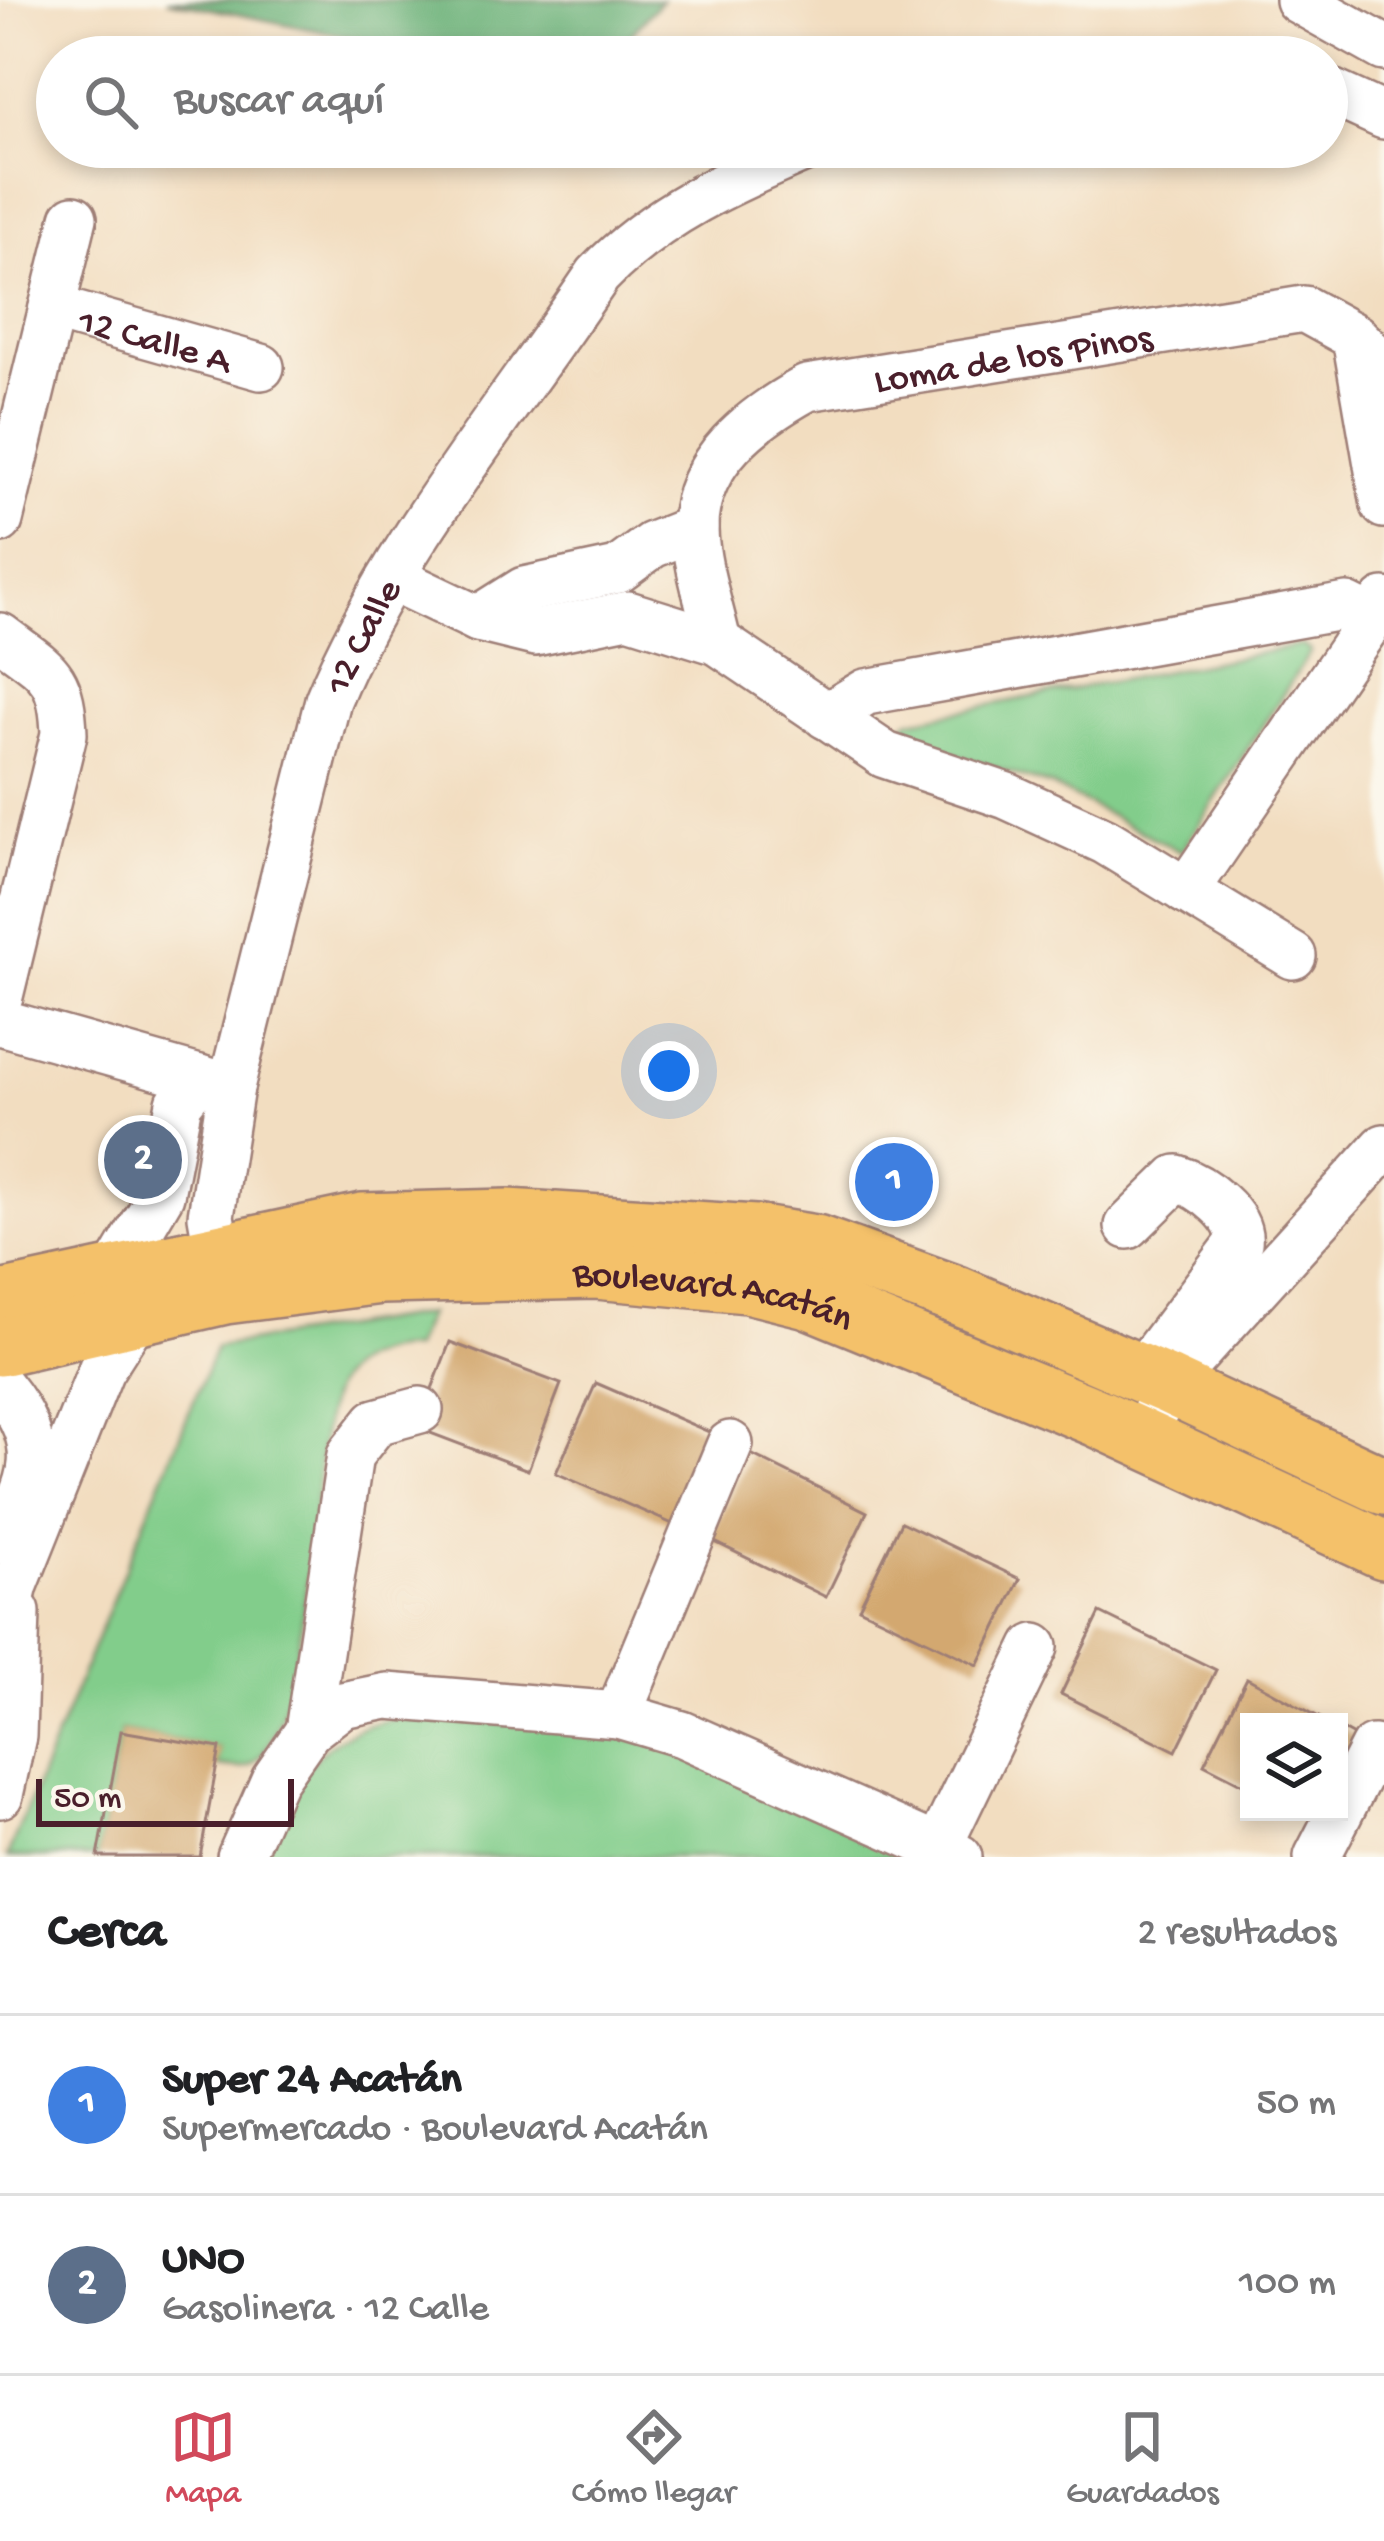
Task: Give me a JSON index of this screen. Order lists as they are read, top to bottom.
{
  "streets": {
    "main road": ["Boulevard Acatán"],
    "street": ["12 Calle A", "Loma de los Pinos", "12 Calle"]
  },
  "crossings": [
    ["12 Calle", "Boulevard Acatán"]
  ],
  "scale_bar": "50 m",
  "page": {
    "search": "Buscar aquí",
    "pins": ["2", "1"],
    "scale": "50 m",
    "heading": ["Cerca", "2 resultados"],
    "list": [
      {
        "mark": "1",
        "name": "Super 24 Acatán",
        "note": "Supermercado · Boulevard Acatán",
        "value": "50 m"
      },
      {
        "mark": "2",
        "name": "UNO",
        "note": "Gasolinera · 12 Calle",
        "value": "100 m"
      }
    ],
    "nav": ["Mapa", "Cómo llegar", "Guardados"]
  }
}
